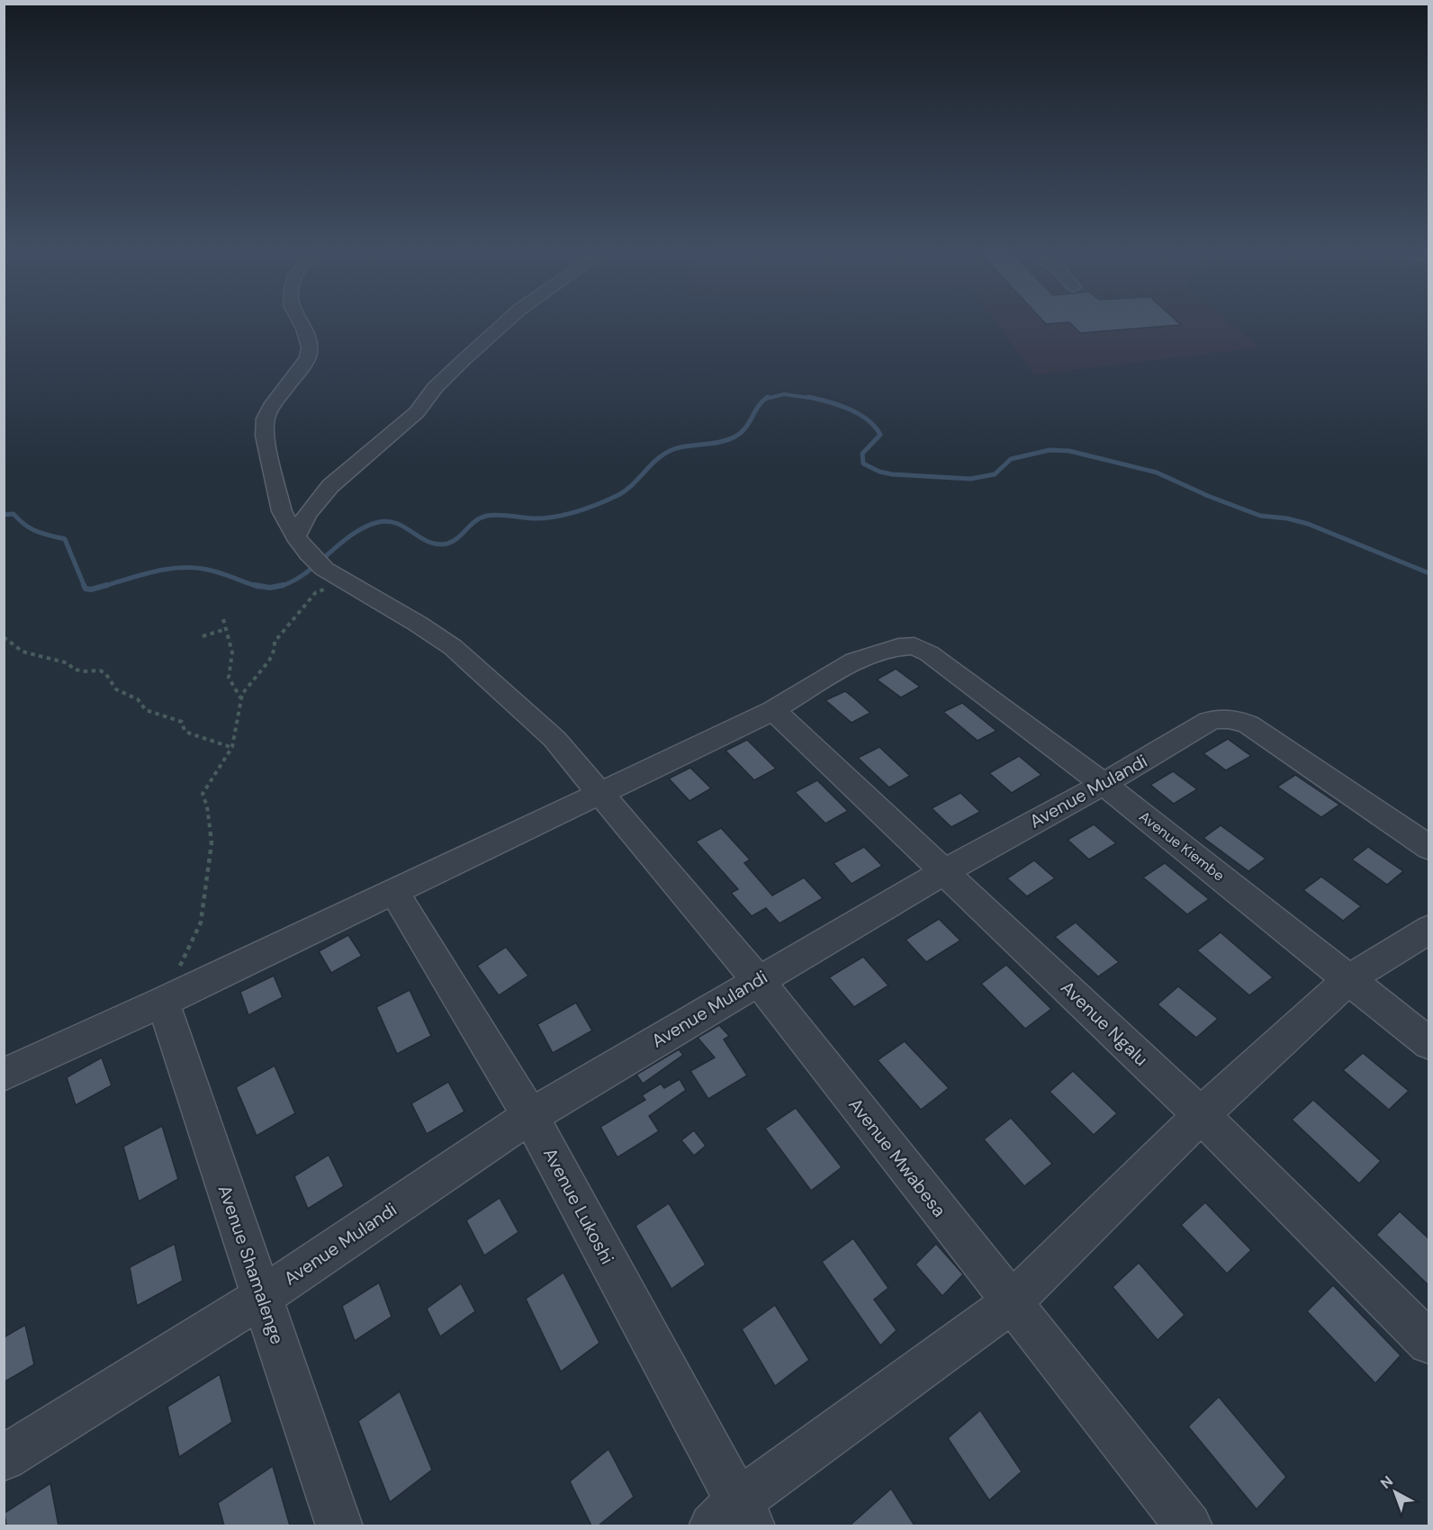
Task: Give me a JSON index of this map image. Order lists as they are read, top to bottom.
{
  "streets": {
    "street": [
      "Avenue Mulandi",
      "Avenue Kiembe",
      "Avenue Ngalu",
      "Avenue Mwabesa",
      "Avenue Lukoshi",
      "Avenue Shamalenge"
    ]
  },
  "crossings": [
    ["Avenue Mulandi", "Avenue Kiembe"],
    ["Avenue Mulandi", "Avenue Ngalu"],
    ["Avenue Mulandi", "Avenue Mwabesa"],
    ["Avenue Mulandi", "Avenue Lukoshi"],
    ["Avenue Mulandi", "Avenue Shamalenge"],
    ["Avenue Kiembe", "Avenue Ngalu"]
  ],
  "north": "top left"
}
